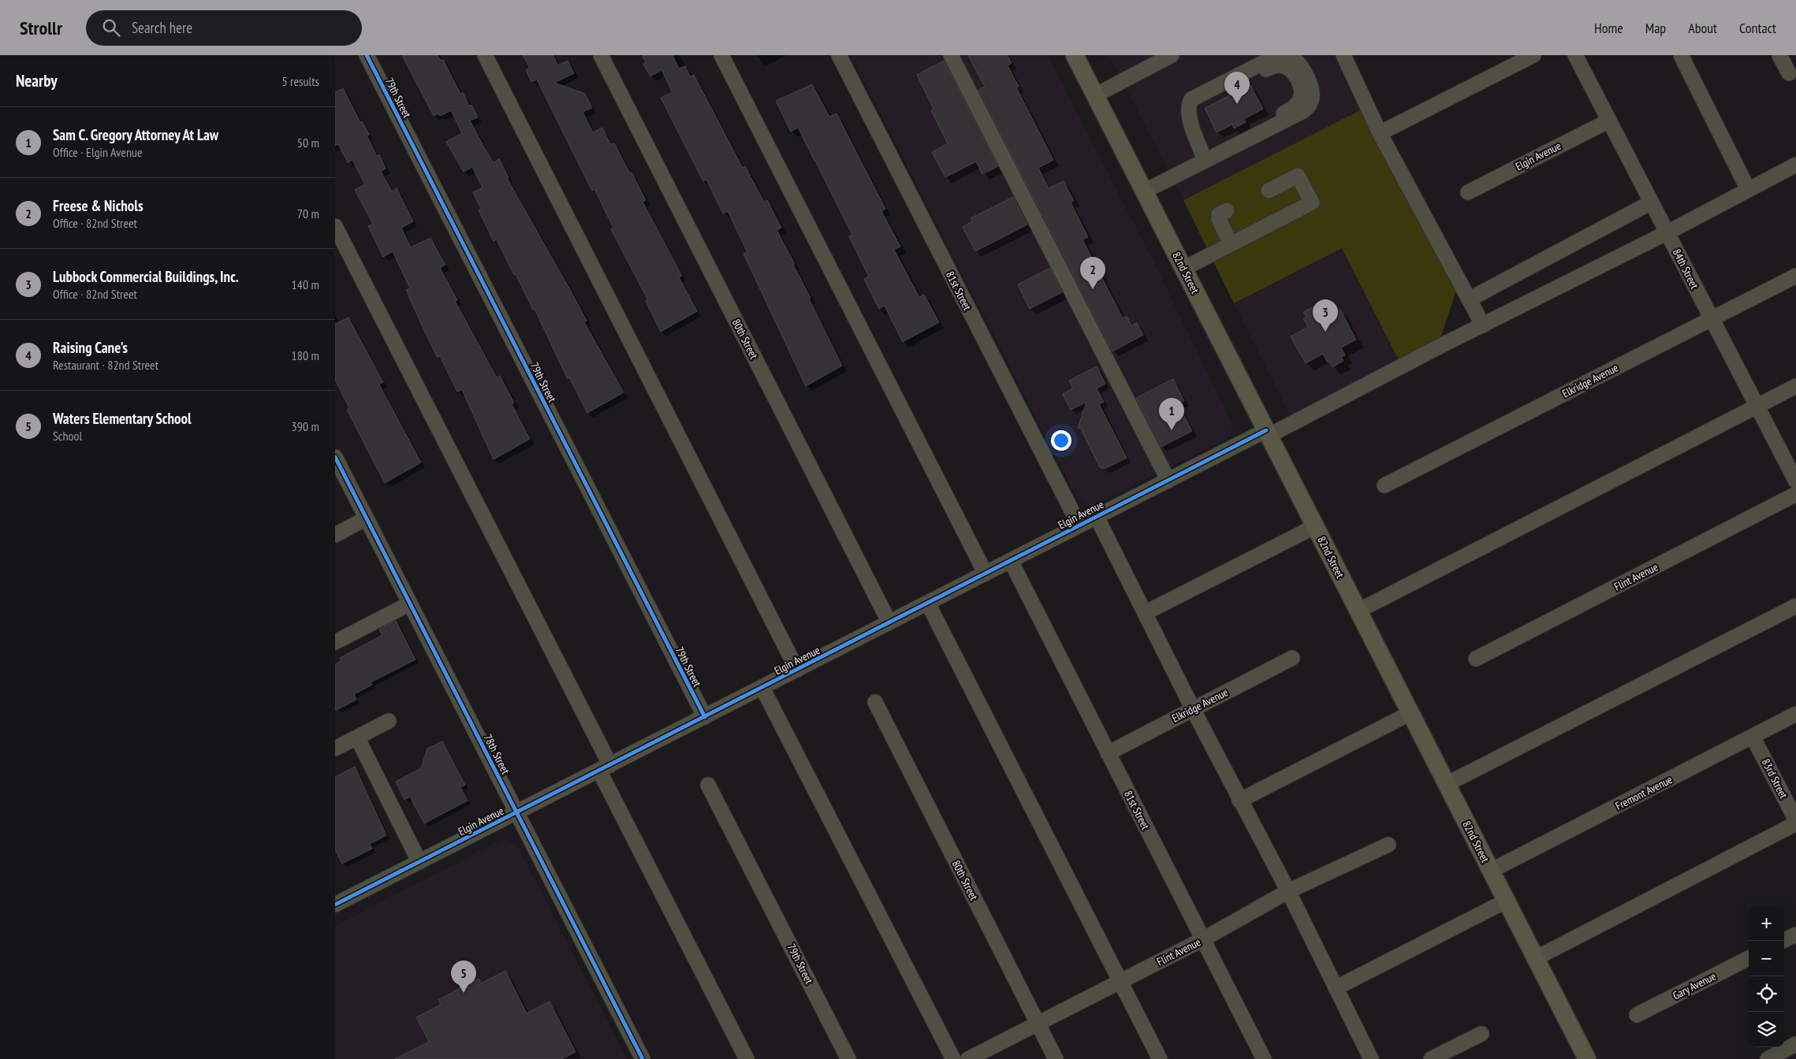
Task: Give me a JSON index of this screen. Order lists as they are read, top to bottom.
{
  "streets": {
    "main road": ["82nd Street"],
    "street": [
      "79th Street",
      "Elgin Avenue",
      "84th Street",
      "81st Street",
      "80th Street",
      "Elkridge Avenue",
      "Flint Avenue",
      "78th Street",
      "83rd Street",
      "Fremont Avenue",
      "Gary Avenue"
    ]
  },
  "crossings": [
    ["79th Street", "Elgin Avenue"],
    ["Elgin Avenue", "84th Street"],
    ["Elgin Avenue", "82nd Street"],
    ["Elgin Avenue", "81st Street"],
    ["Elgin Avenue", "80th Street"],
    ["Elgin Avenue", "78th Street"],
    ["84th Street", "Elkridge Avenue"],
    ["82nd Street", "Fremont Avenue"],
    ["81st Street", "Elkridge Avenue"],
    ["81st Street", "Flint Avenue"],
    ["80th Street", "Flint Avenue"],
    ["83rd Street", "Fremont Avenue"]
  ],
  "page": {
    "header": "Strollr",
    "search": "Search here",
    "nav": [
      "Home",
      "Map",
      "About",
      "Contact"
    ],
    "heading": ["Nearby", "5 results"],
    "pins": [
      "4",
      "2",
      "3",
      "1",
      "5"
    ],
    "list": [
      {
        "mark": "1",
        "name": "Sam C. Gregory Attorney At Law",
        "note": "Office · Elgin Avenue",
        "value": "50 m"
      },
      {
        "mark": "2",
        "name": "Freese & Nichols",
        "note": "Office · 82nd Street",
        "value": "70 m"
      },
      {
        "mark": "3",
        "name": "Lubbock Commercial Buildings, Inc.",
        "note": "Office · 82nd Street",
        "value": "140 m"
      },
      {
        "mark": "4",
        "name": "Raising Cane's",
        "note": "Restaurant · 82nd Street",
        "value": "180 m"
      },
      {
        "mark": "5",
        "name": "Waters Elementary School",
        "note": "School",
        "value": "390 m"
      }
    ],
    "map_buttons": ["+", "−"]
  }
}
